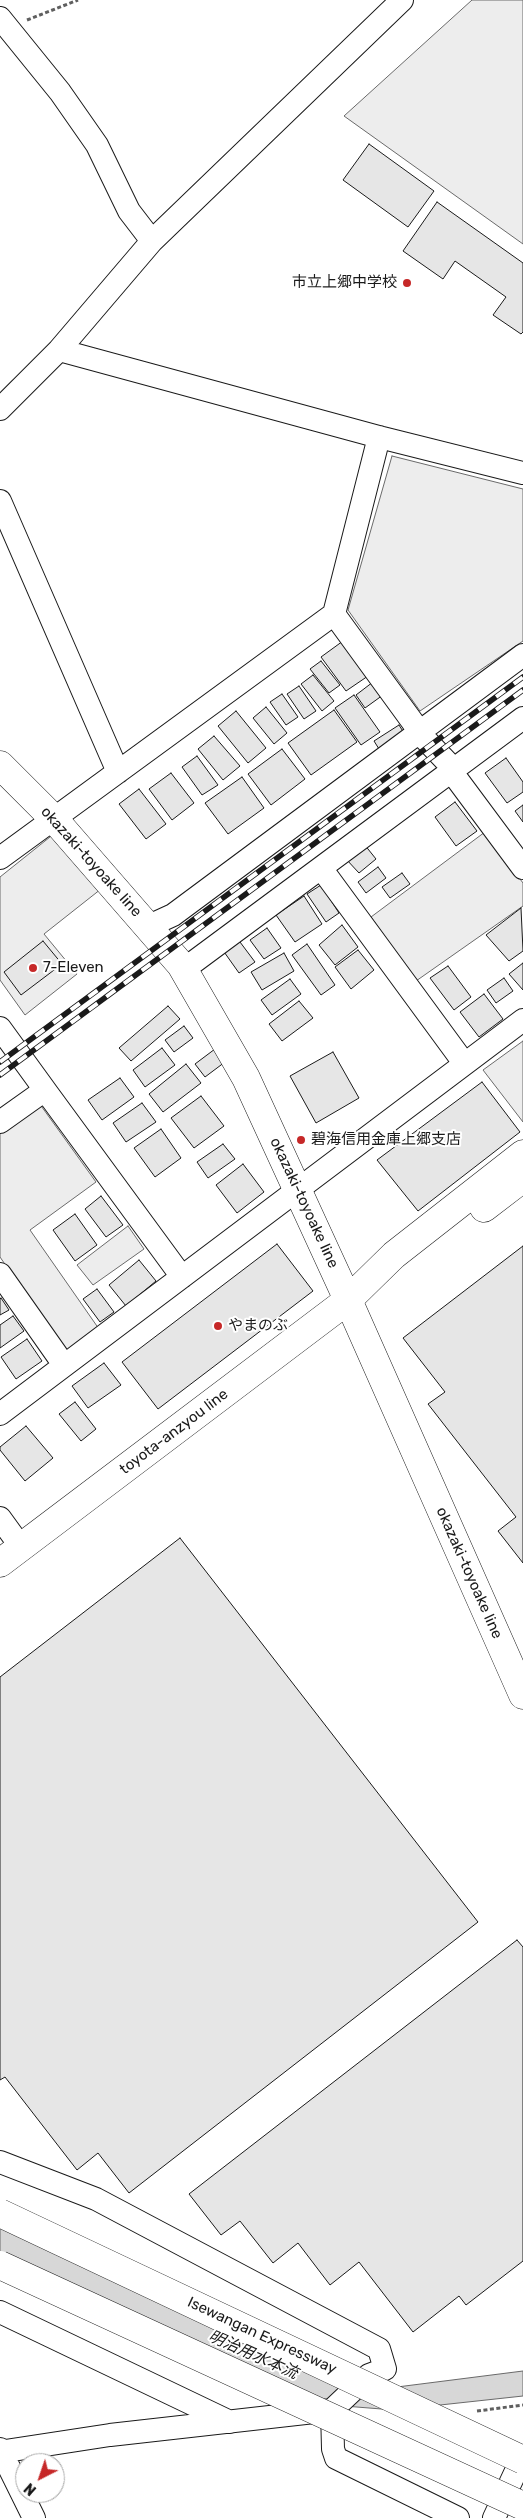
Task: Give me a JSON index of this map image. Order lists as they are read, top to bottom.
{
  "streets": {
    "main road": ["okazaki-toyoake line", "toyota-anzyou line", "Isewangan Expressway"]
  },
  "crossings": [
    ["okazaki-toyoake line", "toyota-anzyou line"]
  ],
  "water": ["明治用水本流"],
  "places": [
    "市立上郷中学校",
    "7-Eleven",
    "碧海信用金庫上郷支店",
    "やまのぶ"
  ],
  "north": "bottom left"
}
